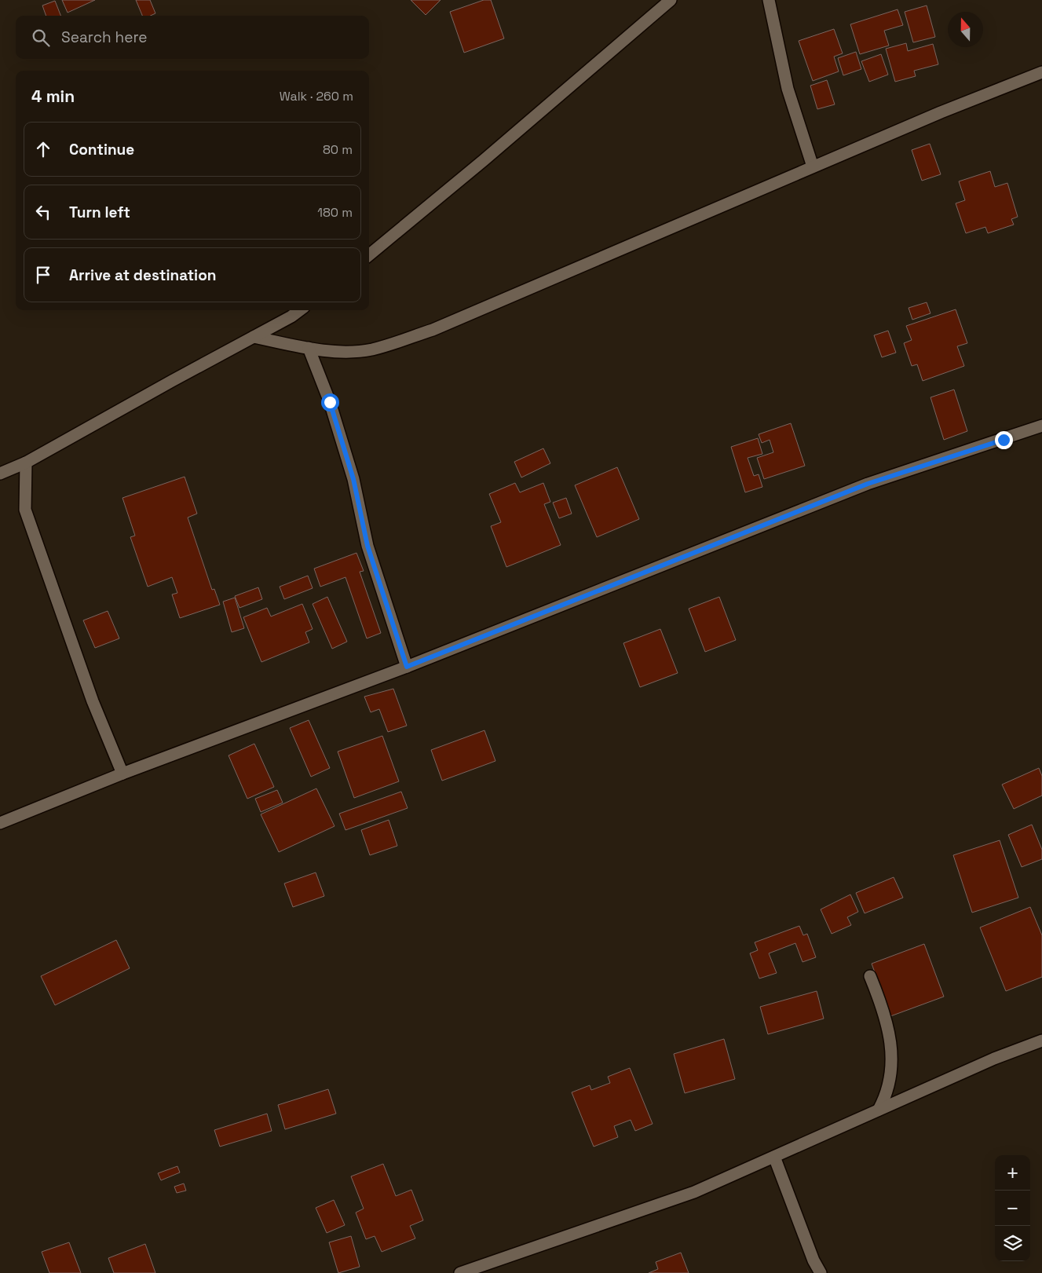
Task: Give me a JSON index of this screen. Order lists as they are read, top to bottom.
{
  "north": "top",
  "page": {
    "search": "Search here",
    "heading": ["4 min", "Walk · 260 m"],
    "list": [
      ["Continue", "80 m"],
      ["Turn left", "180 m"],
      "Arrive at destination"
    ],
    "map_buttons": ["+", "−"]
  }
}
